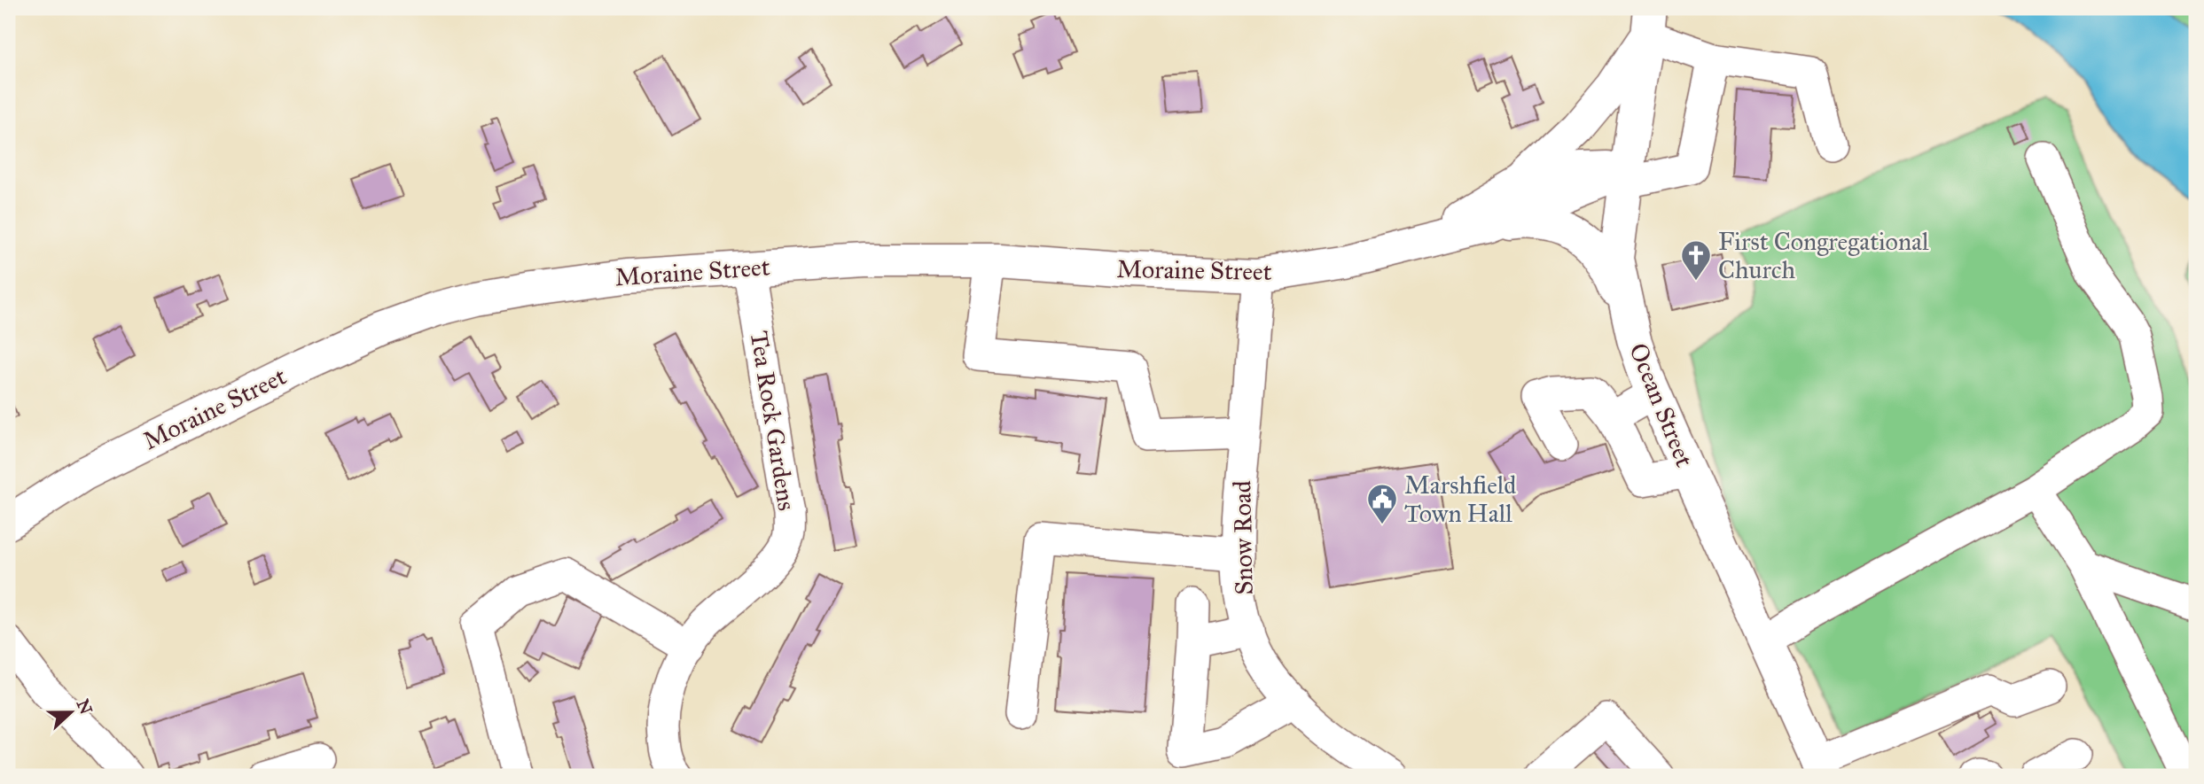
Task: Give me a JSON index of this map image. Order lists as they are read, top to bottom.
{
  "streets": {
    "main road": ["Moraine Street", "Ocean Street"],
    "street": ["Tea Rock Gardens", "Snow Road"]
  },
  "crossings": [
    ["Moraine Street", "Ocean Street"],
    ["Moraine Street", "Tea Rock Gardens"],
    ["Moraine Street", "Snow Road"]
  ],
  "places": {
    "church": ["First Congregational Church"],
    "public building": ["Marshfield Town Hall"]
  },
  "north": "right"
}
